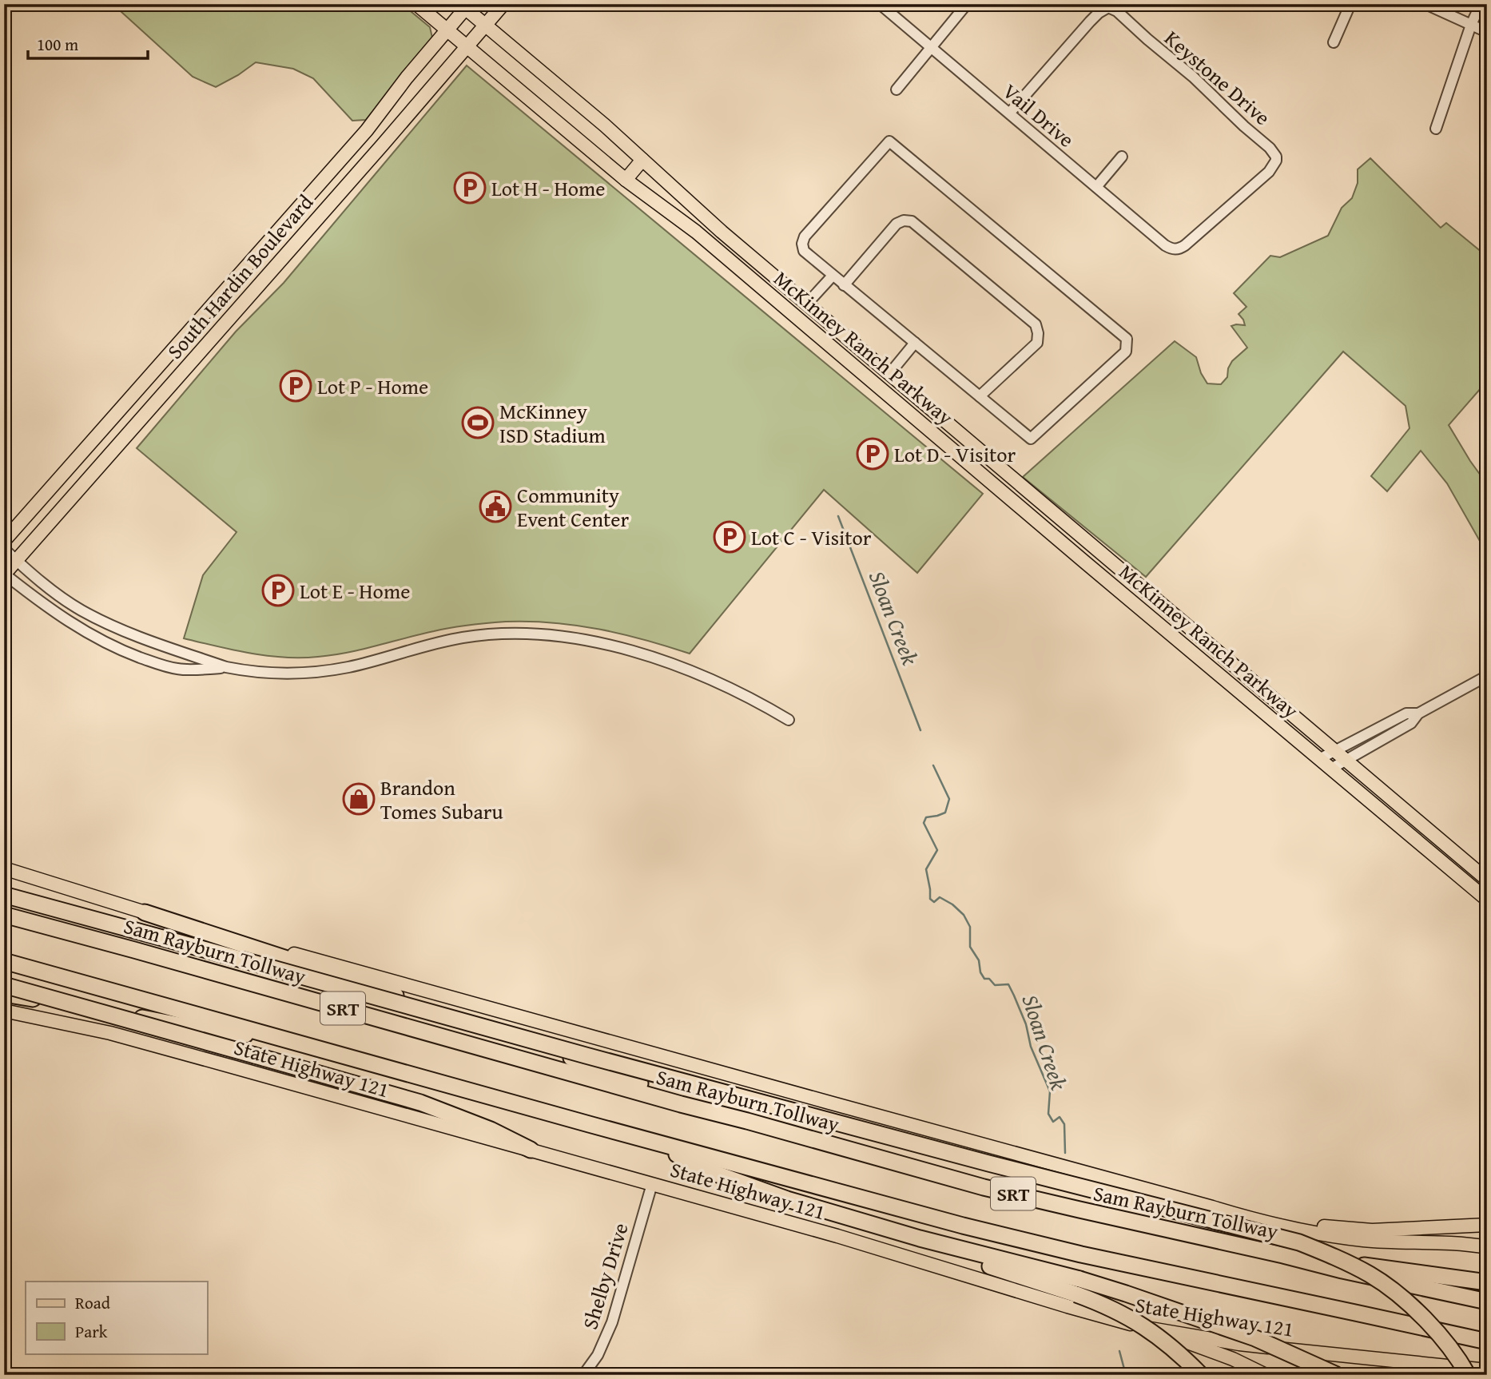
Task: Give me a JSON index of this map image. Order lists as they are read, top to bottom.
{
  "streets": {
    "highway": ["Sam Rayburn Tollway", "SRT"],
    "main road": ["South Hardin Boulevard", "McKinney Ranch Parkway", "State Highway 121"],
    "street": ["Keystone Drive", "Vail Drive", "Shelby Drive"]
  },
  "crossings": [
    ["Keystone Drive", "Vail Drive"],
    ["South Hardin Boulevard", "McKinney Ranch Parkway"],
    ["State Highway 121", "Shelby Drive"]
  ],
  "water": ["Sloan Creek"],
  "places": {
    "parking": [
      "Lot H - Home",
      "Lot P - Home",
      "Lot D - Visitor",
      "Lot C - Visitor",
      "Lot E - Home"
    ],
    "sports": ["McKinney ISD Stadium"],
    "public building": ["Community Event Center"],
    "shop": ["Brandon Tomes Subaru"]
  },
  "legend": ["Road", "Park"],
  "scale_bar": "100 m"
}
